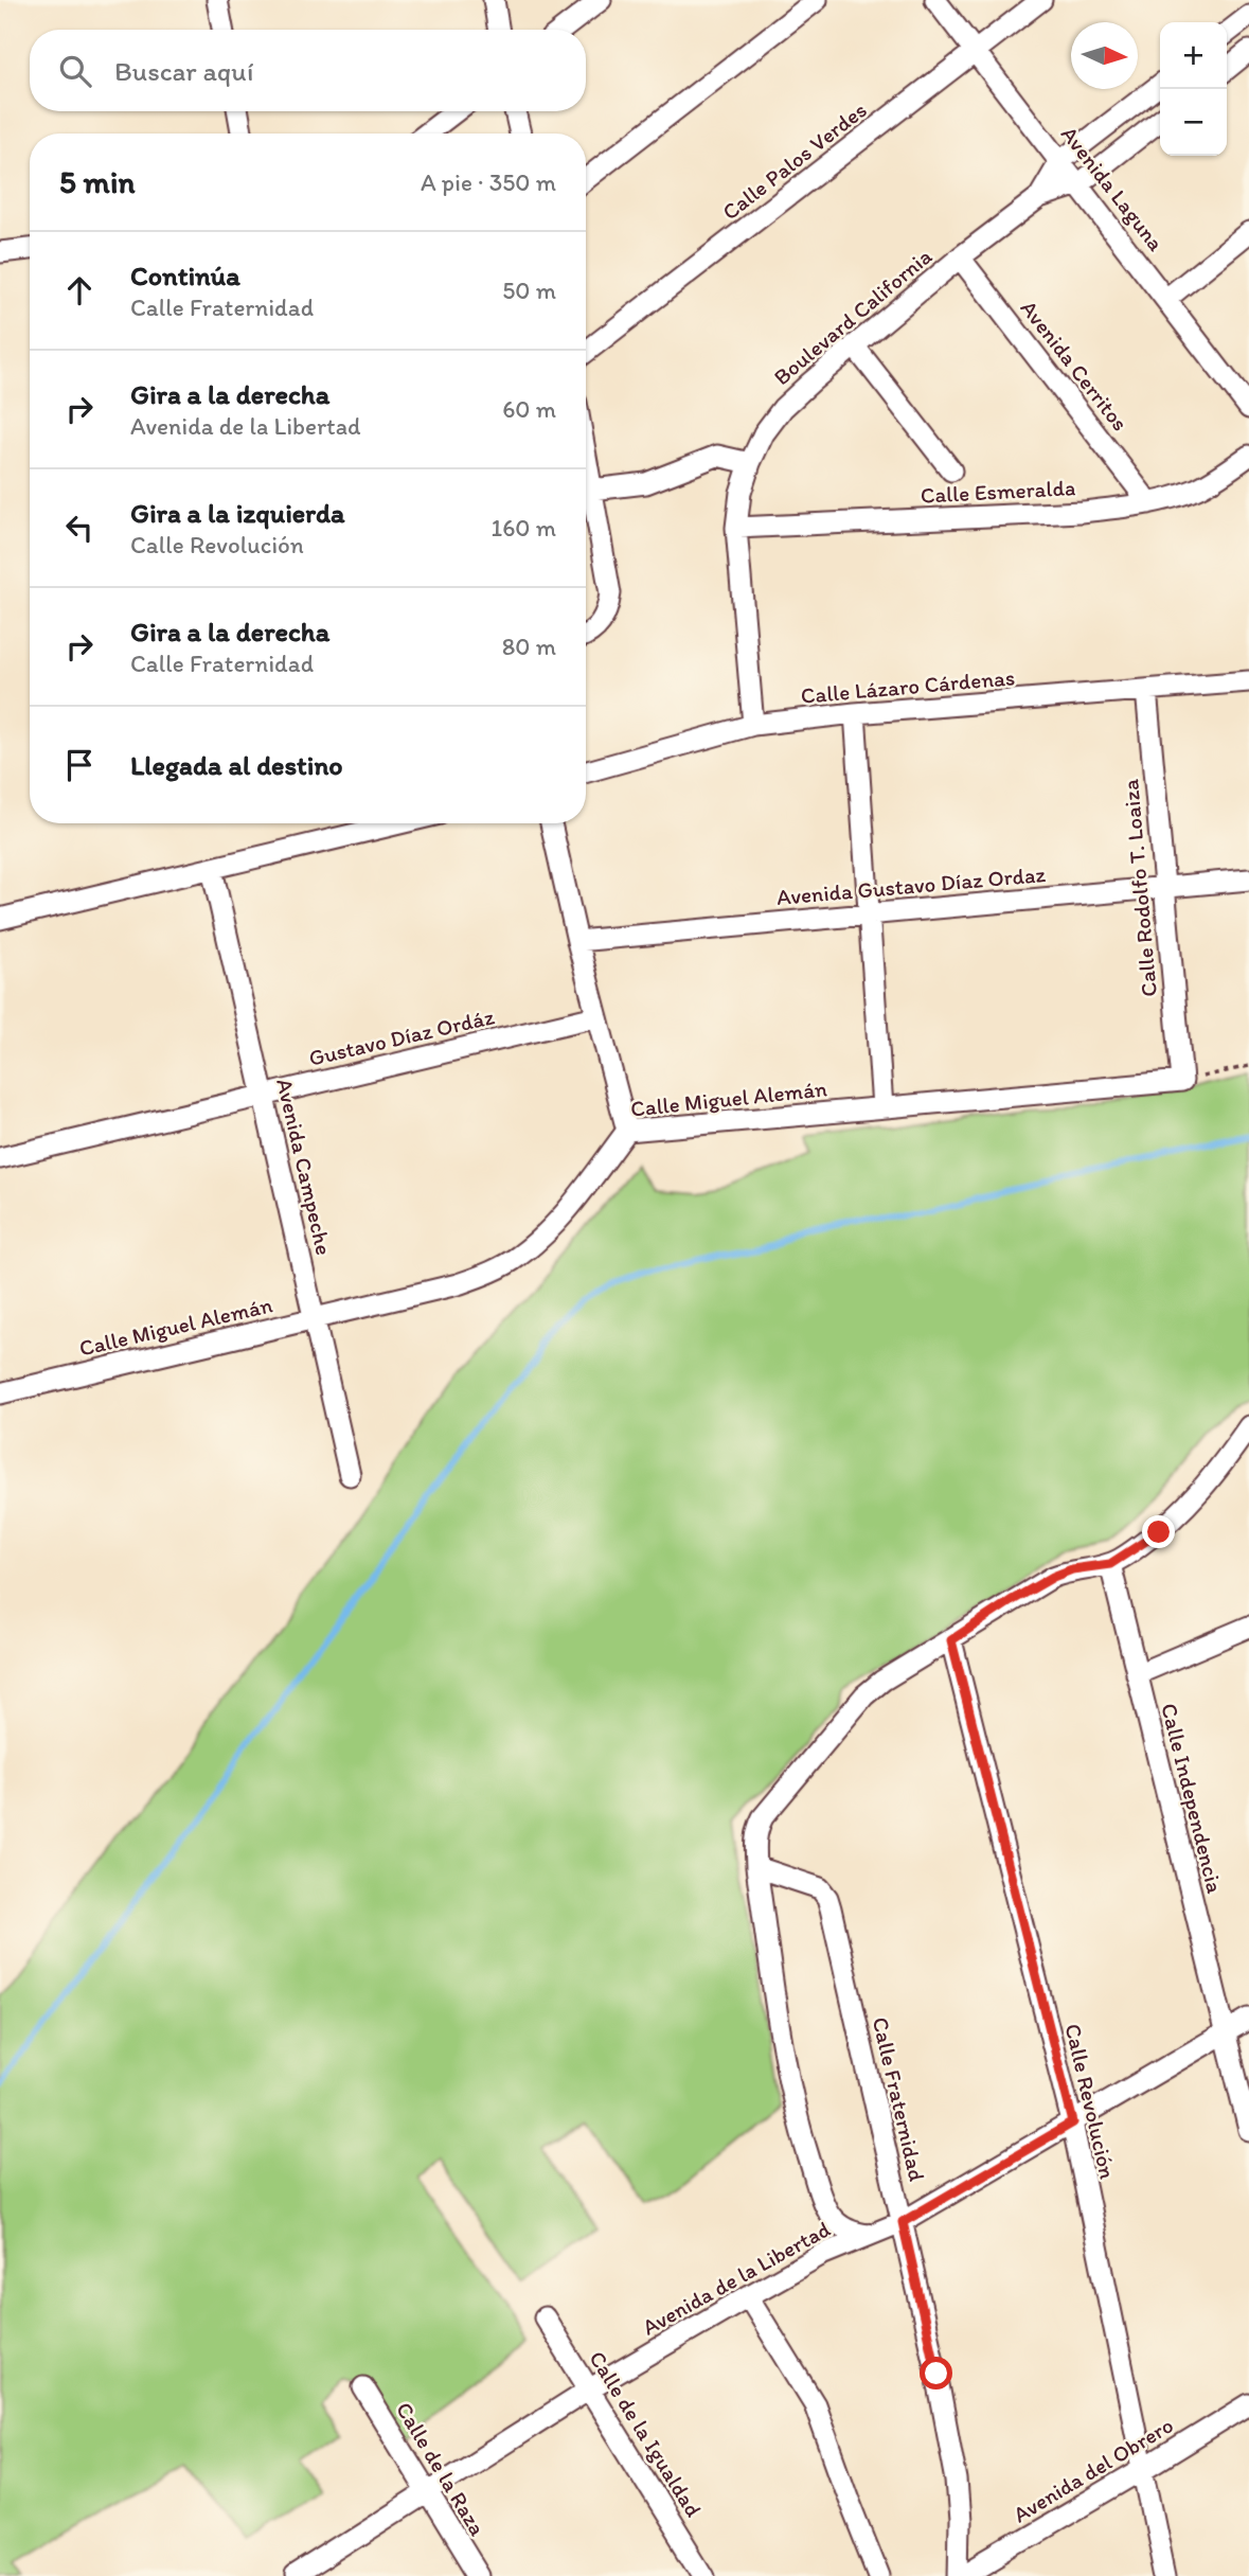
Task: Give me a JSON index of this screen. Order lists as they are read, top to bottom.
{
  "streets": {
    "street": [
      "Calle Palos Verdes",
      "Avenida Laguna",
      "Boulevard California",
      "Avenida Cerritos",
      "Calle Esmeralda",
      "Calle Lázaro Cárdenas",
      "Avenida Gustavo Díaz Ordaz",
      "Calle Rodolfo T. Loaiza",
      "Gustavo Díaz Ordáz",
      "Calle Miguel Alemán",
      "Avenida Campeche",
      "Calle Independencia",
      "Calle Fraternidad",
      "Calle Revolución",
      "Avenida de la Libertad",
      "Calle de la Igualdad",
      "Calle de la Raza",
      "Avenida del Obrero"
    ]
  },
  "crossings": [
    ["Calle Palos Verdes", "Avenida Laguna"],
    ["Avenida Laguna", "Boulevard California"],
    ["Boulevard California", "Avenida Cerritos"],
    ["Boulevard California", "Calle Esmeralda"],
    ["Boulevard California", "Calle Lázaro Cárdenas"],
    ["Avenida Cerritos", "Calle Esmeralda"],
    ["Calle Lázaro Cárdenas", "Calle Rodolfo T. Loaiza"],
    ["Avenida Gustavo Díaz Ordaz", "Calle Rodolfo T. Loaiza"],
    ["Calle Rodolfo T. Loaiza", "Calle Miguel Alemán"],
    ["Gustavo Díaz Ordáz", "Avenida Campeche"],
    ["Calle Miguel Alemán", "Avenida Campeche"],
    ["Calle Independencia", "Avenida de la Libertad"],
    ["Calle Fraternidad", "Avenida de la Libertad"],
    ["Calle Fraternidad", "Avenida del Obrero"],
    ["Calle Revolución", "Avenida de la Libertad"],
    ["Calle Revolución", "Avenida del Obrero"],
    ["Avenida de la Libertad", "Calle de la Igualdad"],
    ["Avenida de la Libertad", "Calle de la Raza"]
  ],
  "north": "right",
  "page": {
    "map_buttons": ["+", "−"],
    "search": "Buscar aquí",
    "heading": ["5 min", "A pie · 350 m"],
    "list": [
      ["Continúa", "Calle Fraternidad", "50 m"],
      ["Gira a la derecha", "Avenida de la Libertad", "60 m"],
      ["Gira a la izquierda", "Calle Revolución", "160 m"],
      ["Gira a la derecha", "Calle Fraternidad", "80 m"],
      "Llegada al destino"
    ]
  }
}
